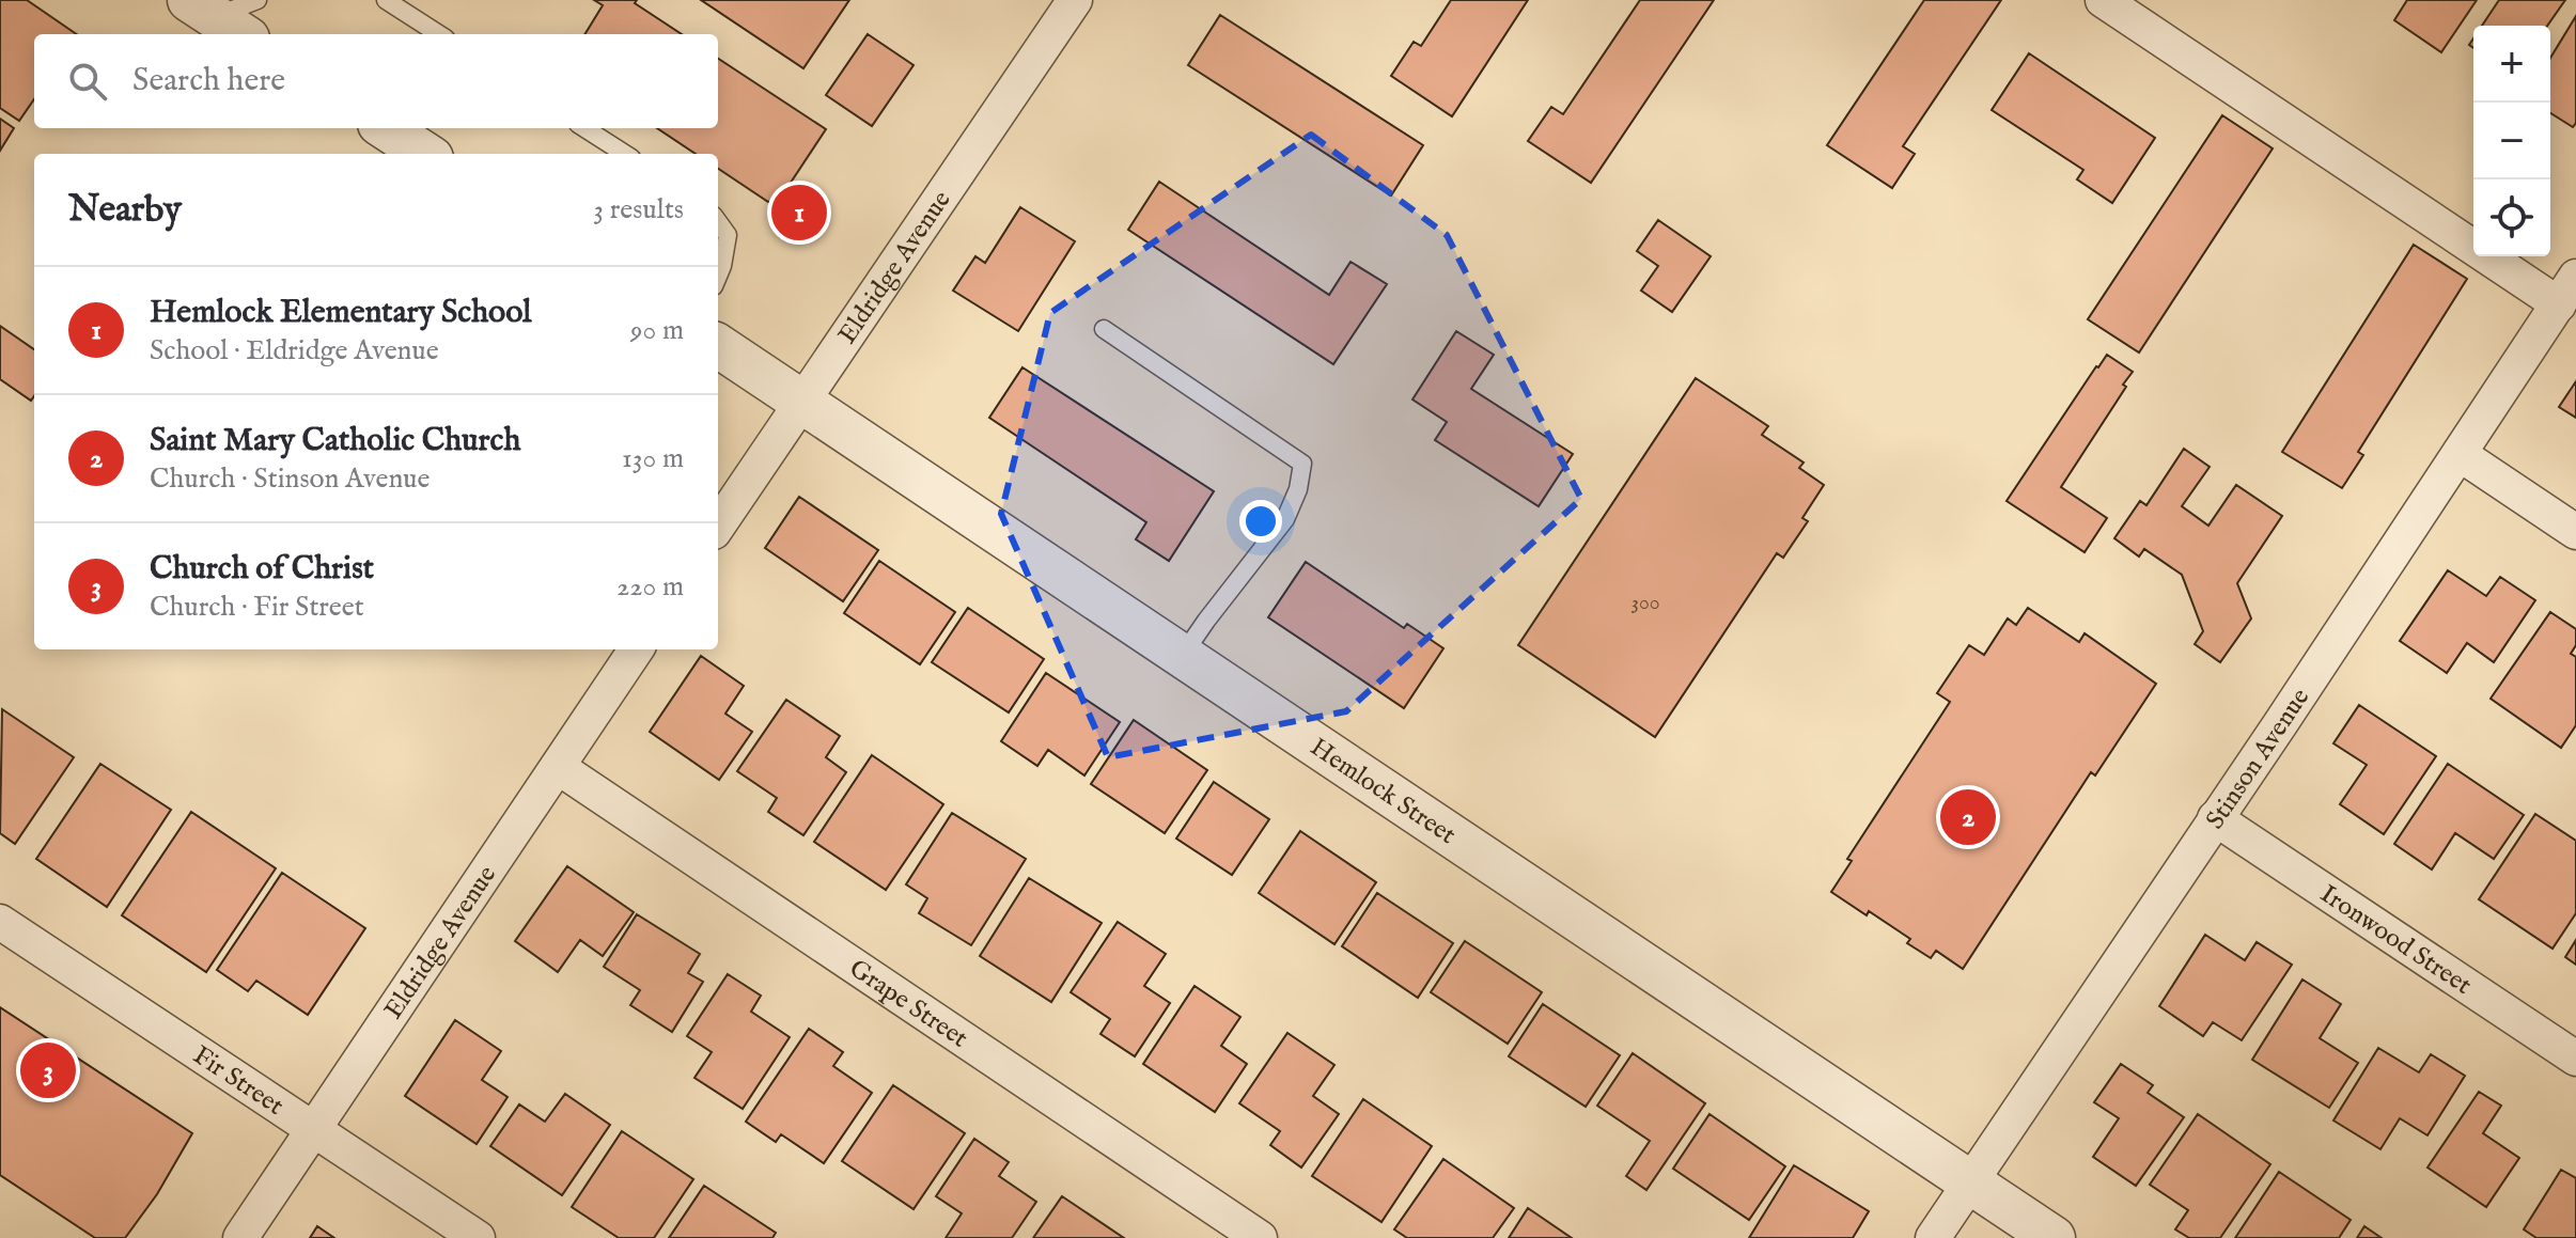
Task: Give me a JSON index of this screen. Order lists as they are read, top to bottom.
{
  "streets": {
    "street": [
      "Eldridge Avenue",
      "Stinson Avenue",
      "Hemlock Street",
      "Ironwood Street",
      "Grape Street",
      "Fir Street"
    ]
  },
  "crossings": [
    ["Eldridge Avenue", "Hemlock Street"],
    ["Eldridge Avenue", "Grape Street"],
    ["Eldridge Avenue", "Fir Street"],
    ["Stinson Avenue", "Hemlock Street"],
    ["Stinson Avenue", "Ironwood Street"]
  ],
  "house_numbers": ["300"],
  "page": {
    "map_buttons": ["+", "−"],
    "search": "Search here",
    "heading": ["Nearby", "3 results"],
    "pins": ["1", "2", "3"],
    "list": [
      {
        "mark": "1",
        "name": "Hemlock Elementary School",
        "note": "School · Eldridge Avenue",
        "value": "90 m"
      },
      {
        "mark": "2",
        "name": "Saint Mary Catholic Church",
        "note": "Church · Stinson Avenue",
        "value": "130 m"
      },
      {
        "mark": "3",
        "name": "Church of Christ",
        "note": "Church · Fir Street",
        "value": "220 m"
      }
    ]
  }
}
